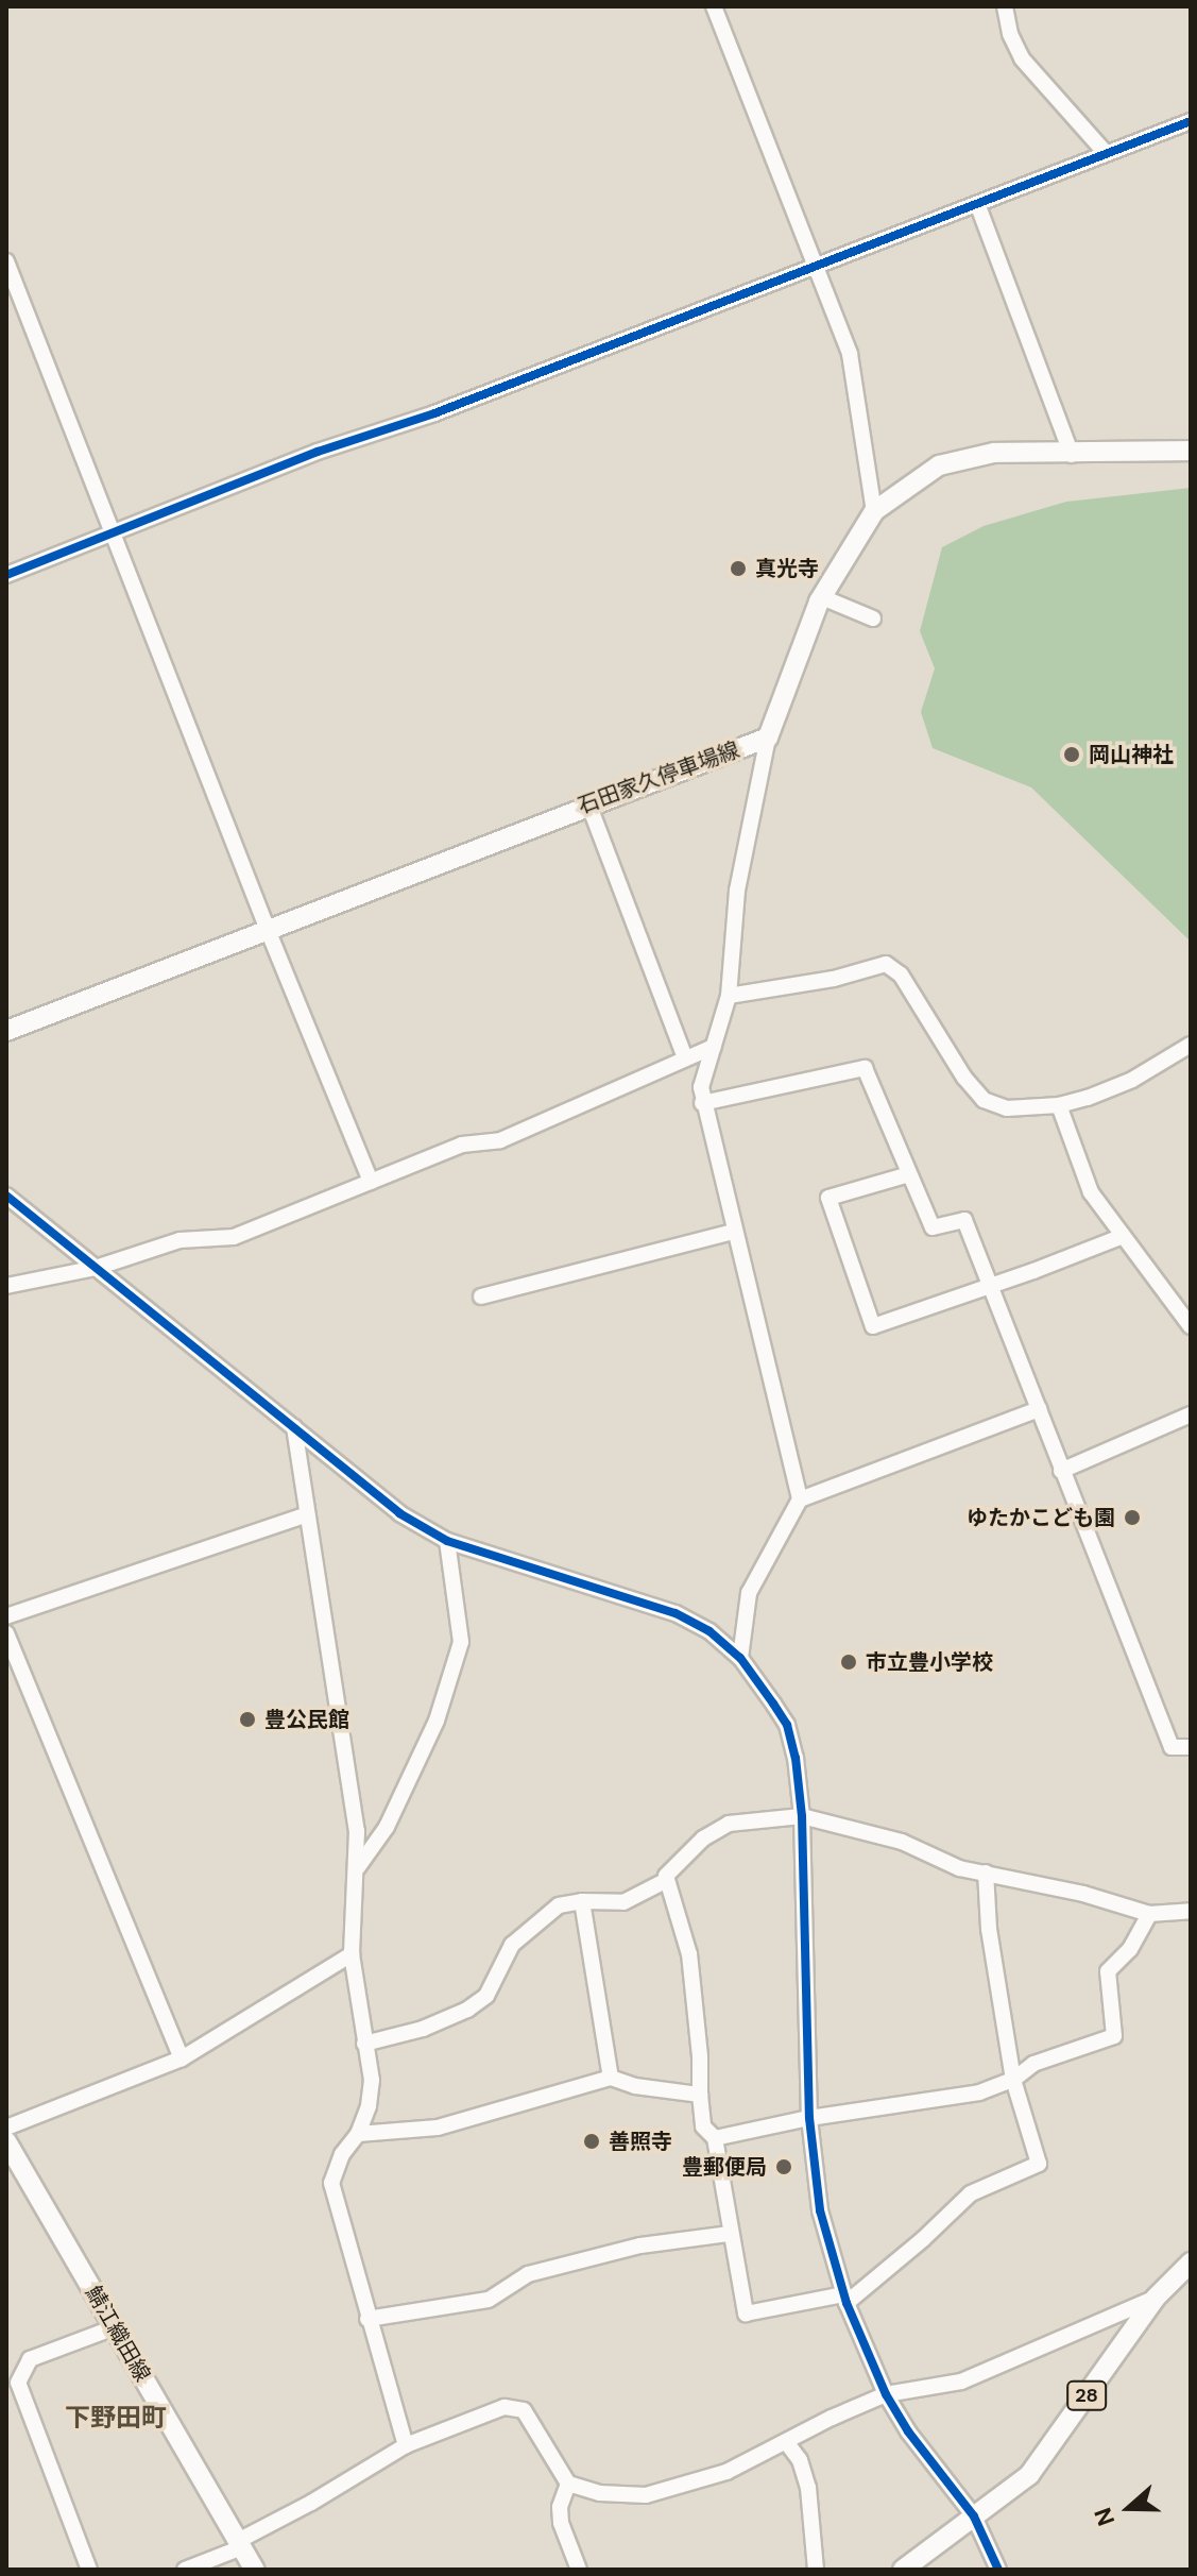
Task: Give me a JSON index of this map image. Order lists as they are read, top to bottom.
{
  "streets": {
    "main road": ["石田家久停車場線", "鯖江織田線", "28"]
  },
  "districts": ["下野田町"],
  "places": [
    "真光寺",
    "岡山神社",
    "ゆたかこども園",
    "市立豊小学校",
    "豊公民館",
    "善照寺",
    "豊郵便局"
  ],
  "north": "left"
}
